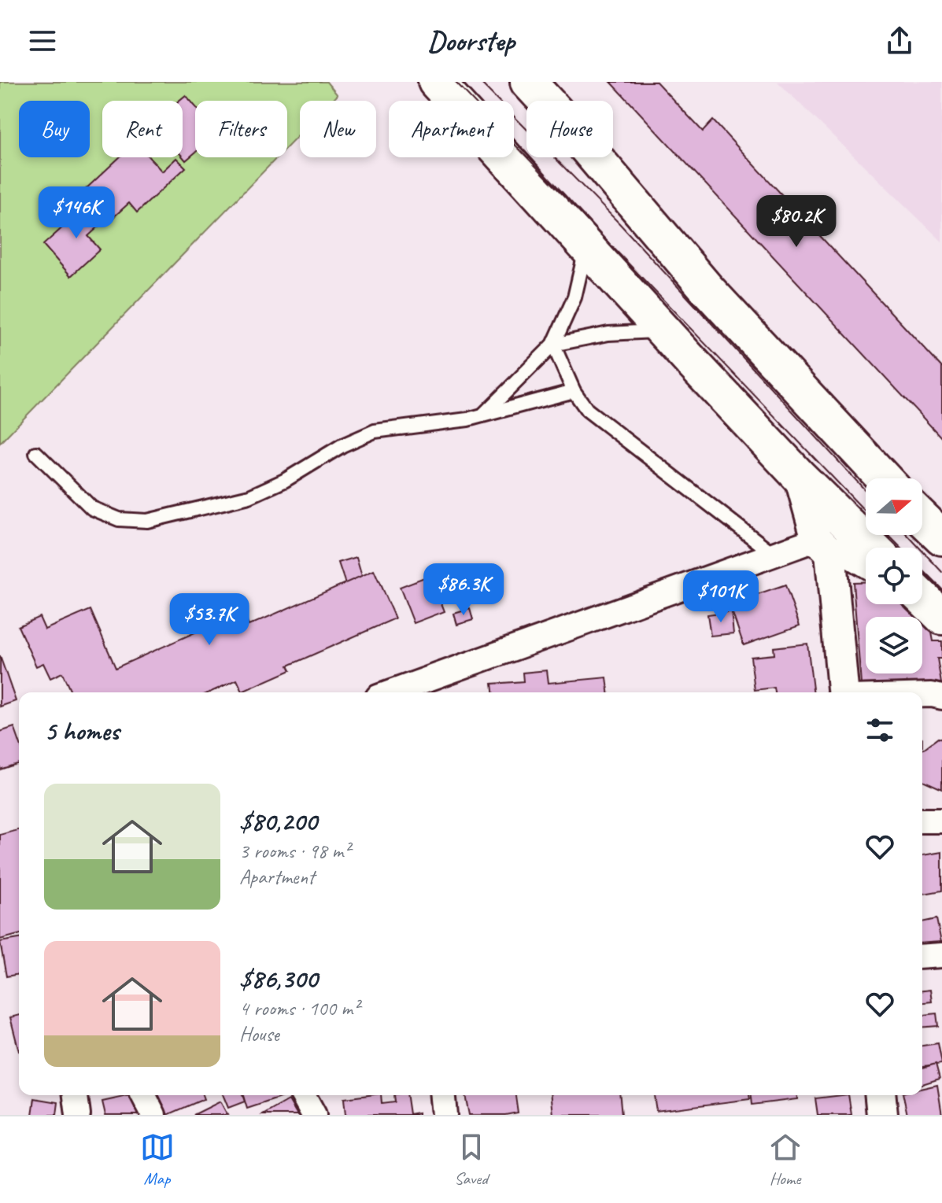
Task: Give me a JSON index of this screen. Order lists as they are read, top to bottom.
{
  "north": "right",
  "page": {
    "header": "Doorstep",
    "chip": [
      "Buy",
      "Rent",
      "Filters",
      "New",
      "Apartment",
      "House"
    ],
    "price": [
      "$146K",
      "$80.2K",
      "$86.3K",
      "$101K",
      "$53.7K"
    ],
    "heading": "5 homes",
    "list": [
      {
        "name": "$80,200",
        "note": "3 rooms · 98 m² · Apartment"
      },
      {
        "name": "$86,300",
        "note": "4 rooms · 100 m² · House"
      }
    ],
    "tabs": ["Map", "Saved", "Home"]
  }
}
